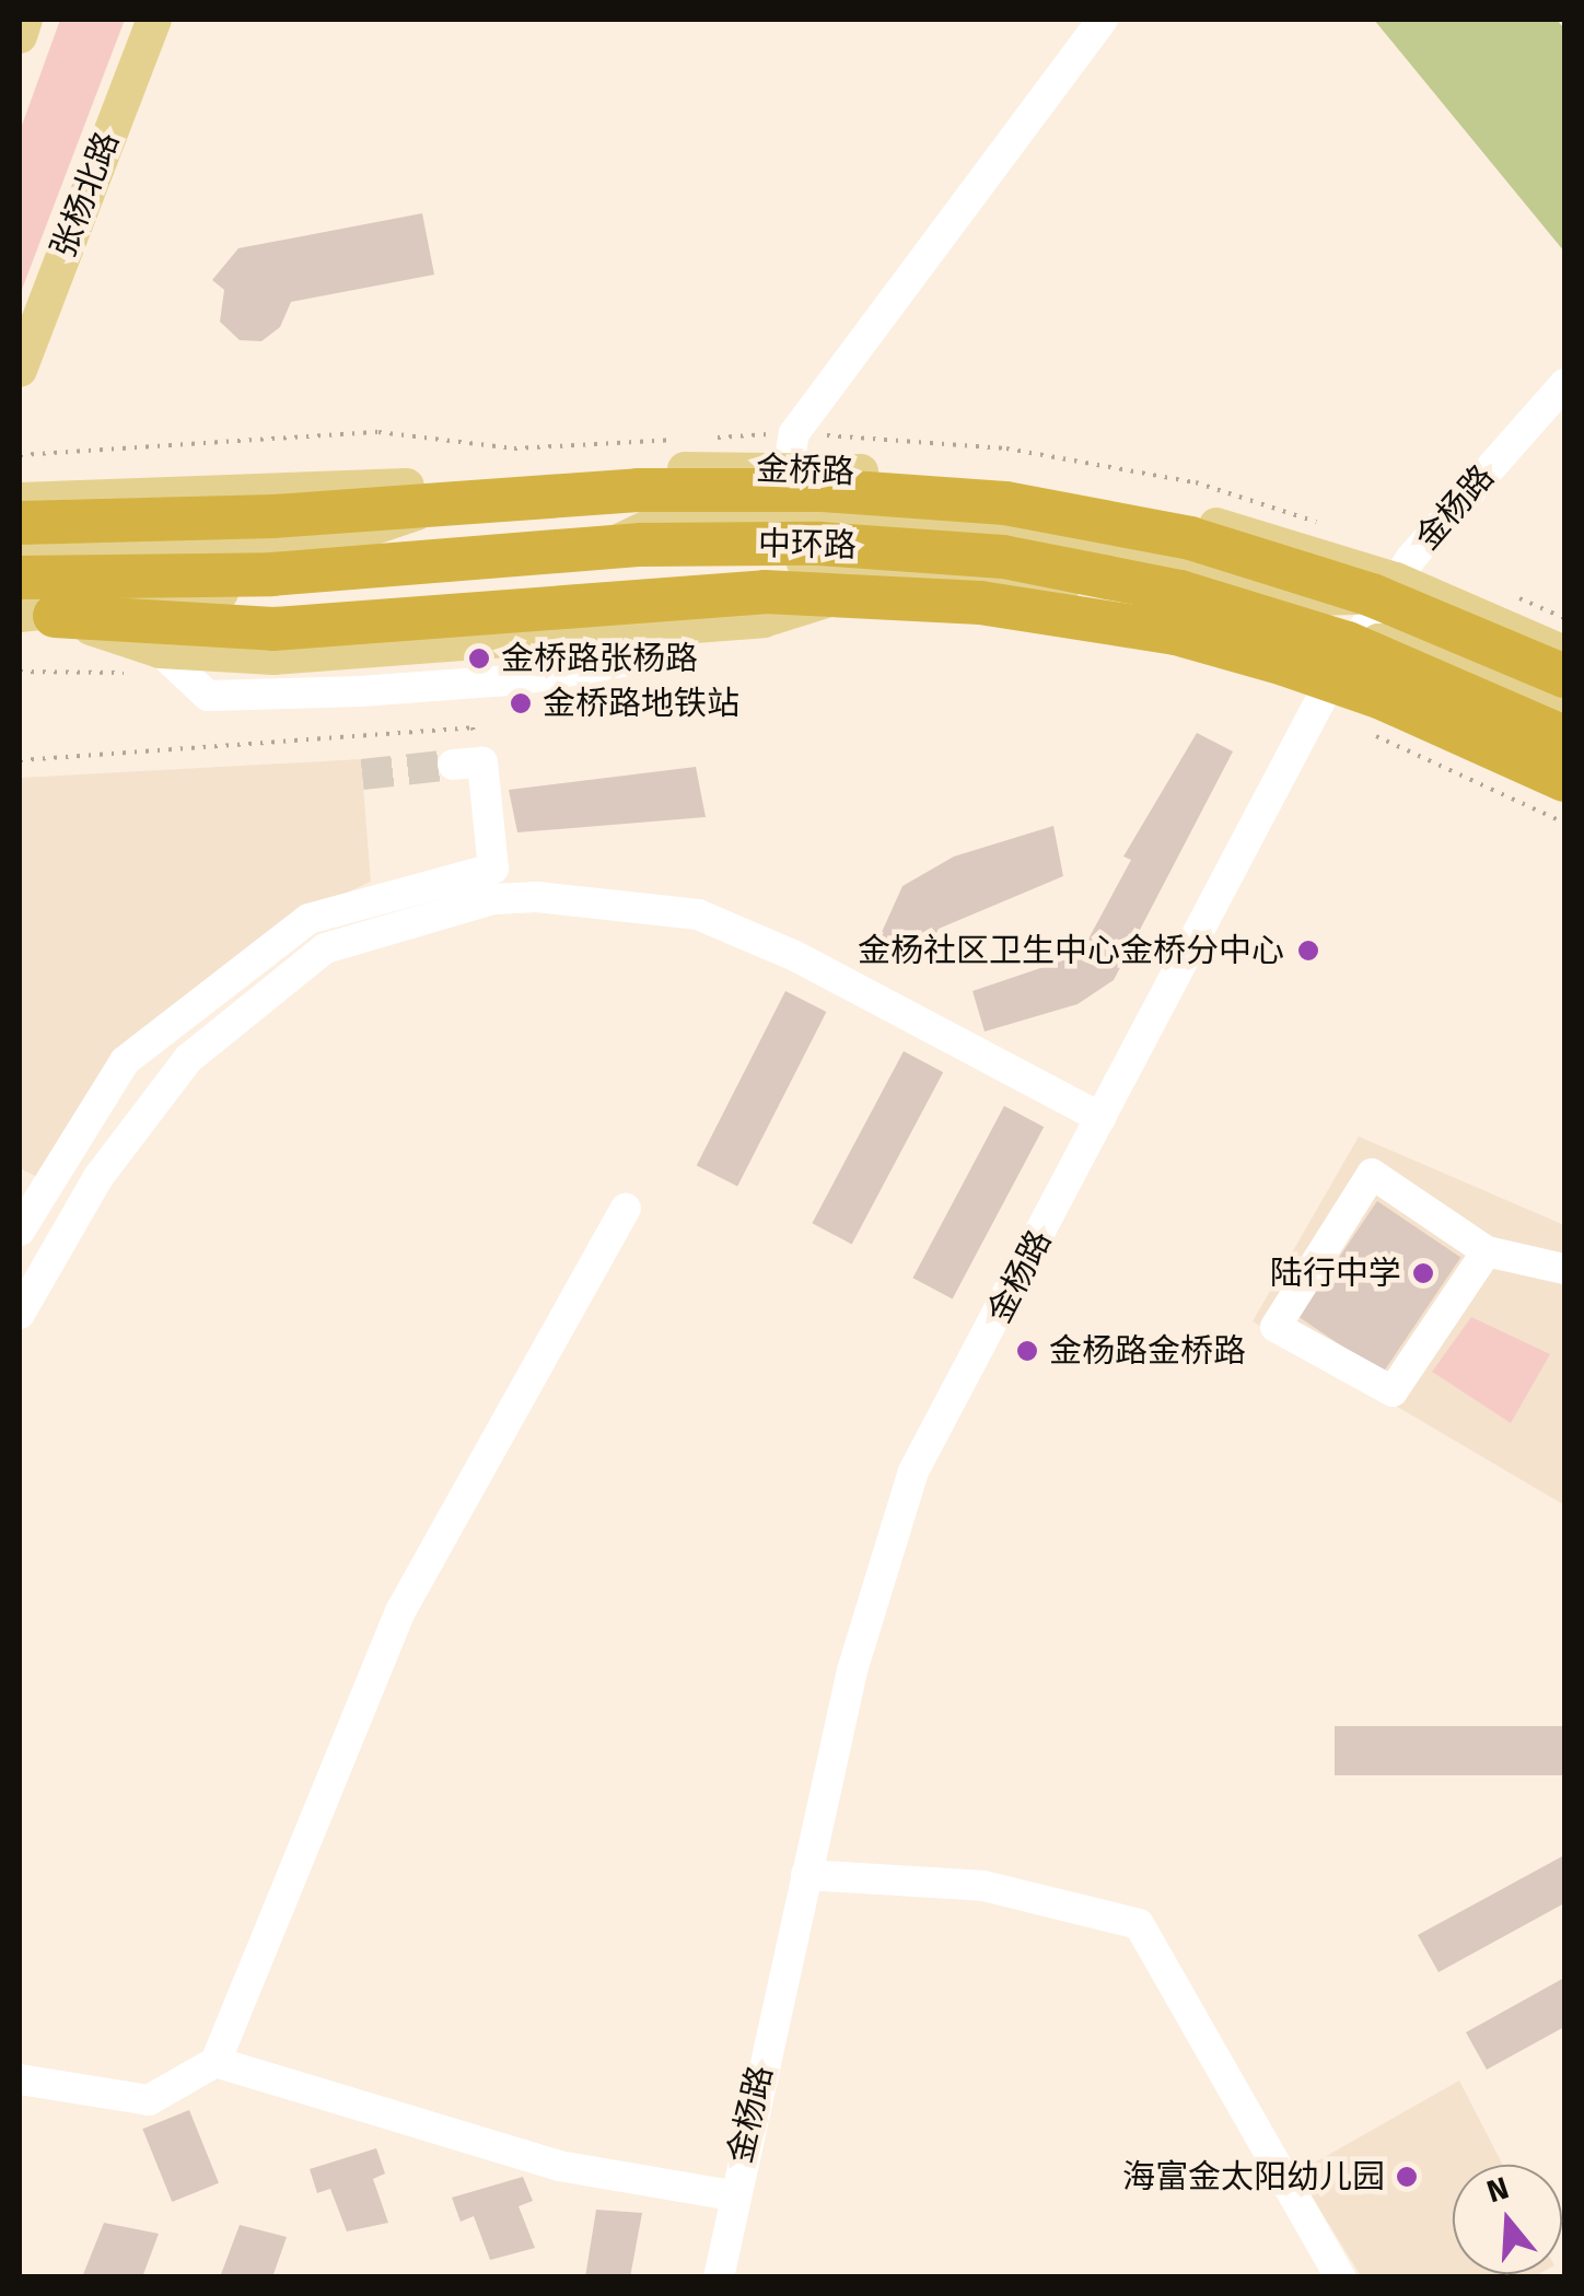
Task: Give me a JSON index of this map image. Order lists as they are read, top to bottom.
{
  "streets": {
    "highway": ["中环路"],
    "main road": ["张杨北路", "金桥路"],
    "street": ["金杨路"]
  },
  "crossings": [
    ["金桥路", "金杨路"]
  ],
  "places": [
    "金桥路张杨路",
    "金桥路地铁站",
    "金杨社区卫生中心金桥分中心",
    "陆行中学",
    "金杨路金桥路",
    "海富金太阳幼儿园"
  ],
  "north": "top"
}
